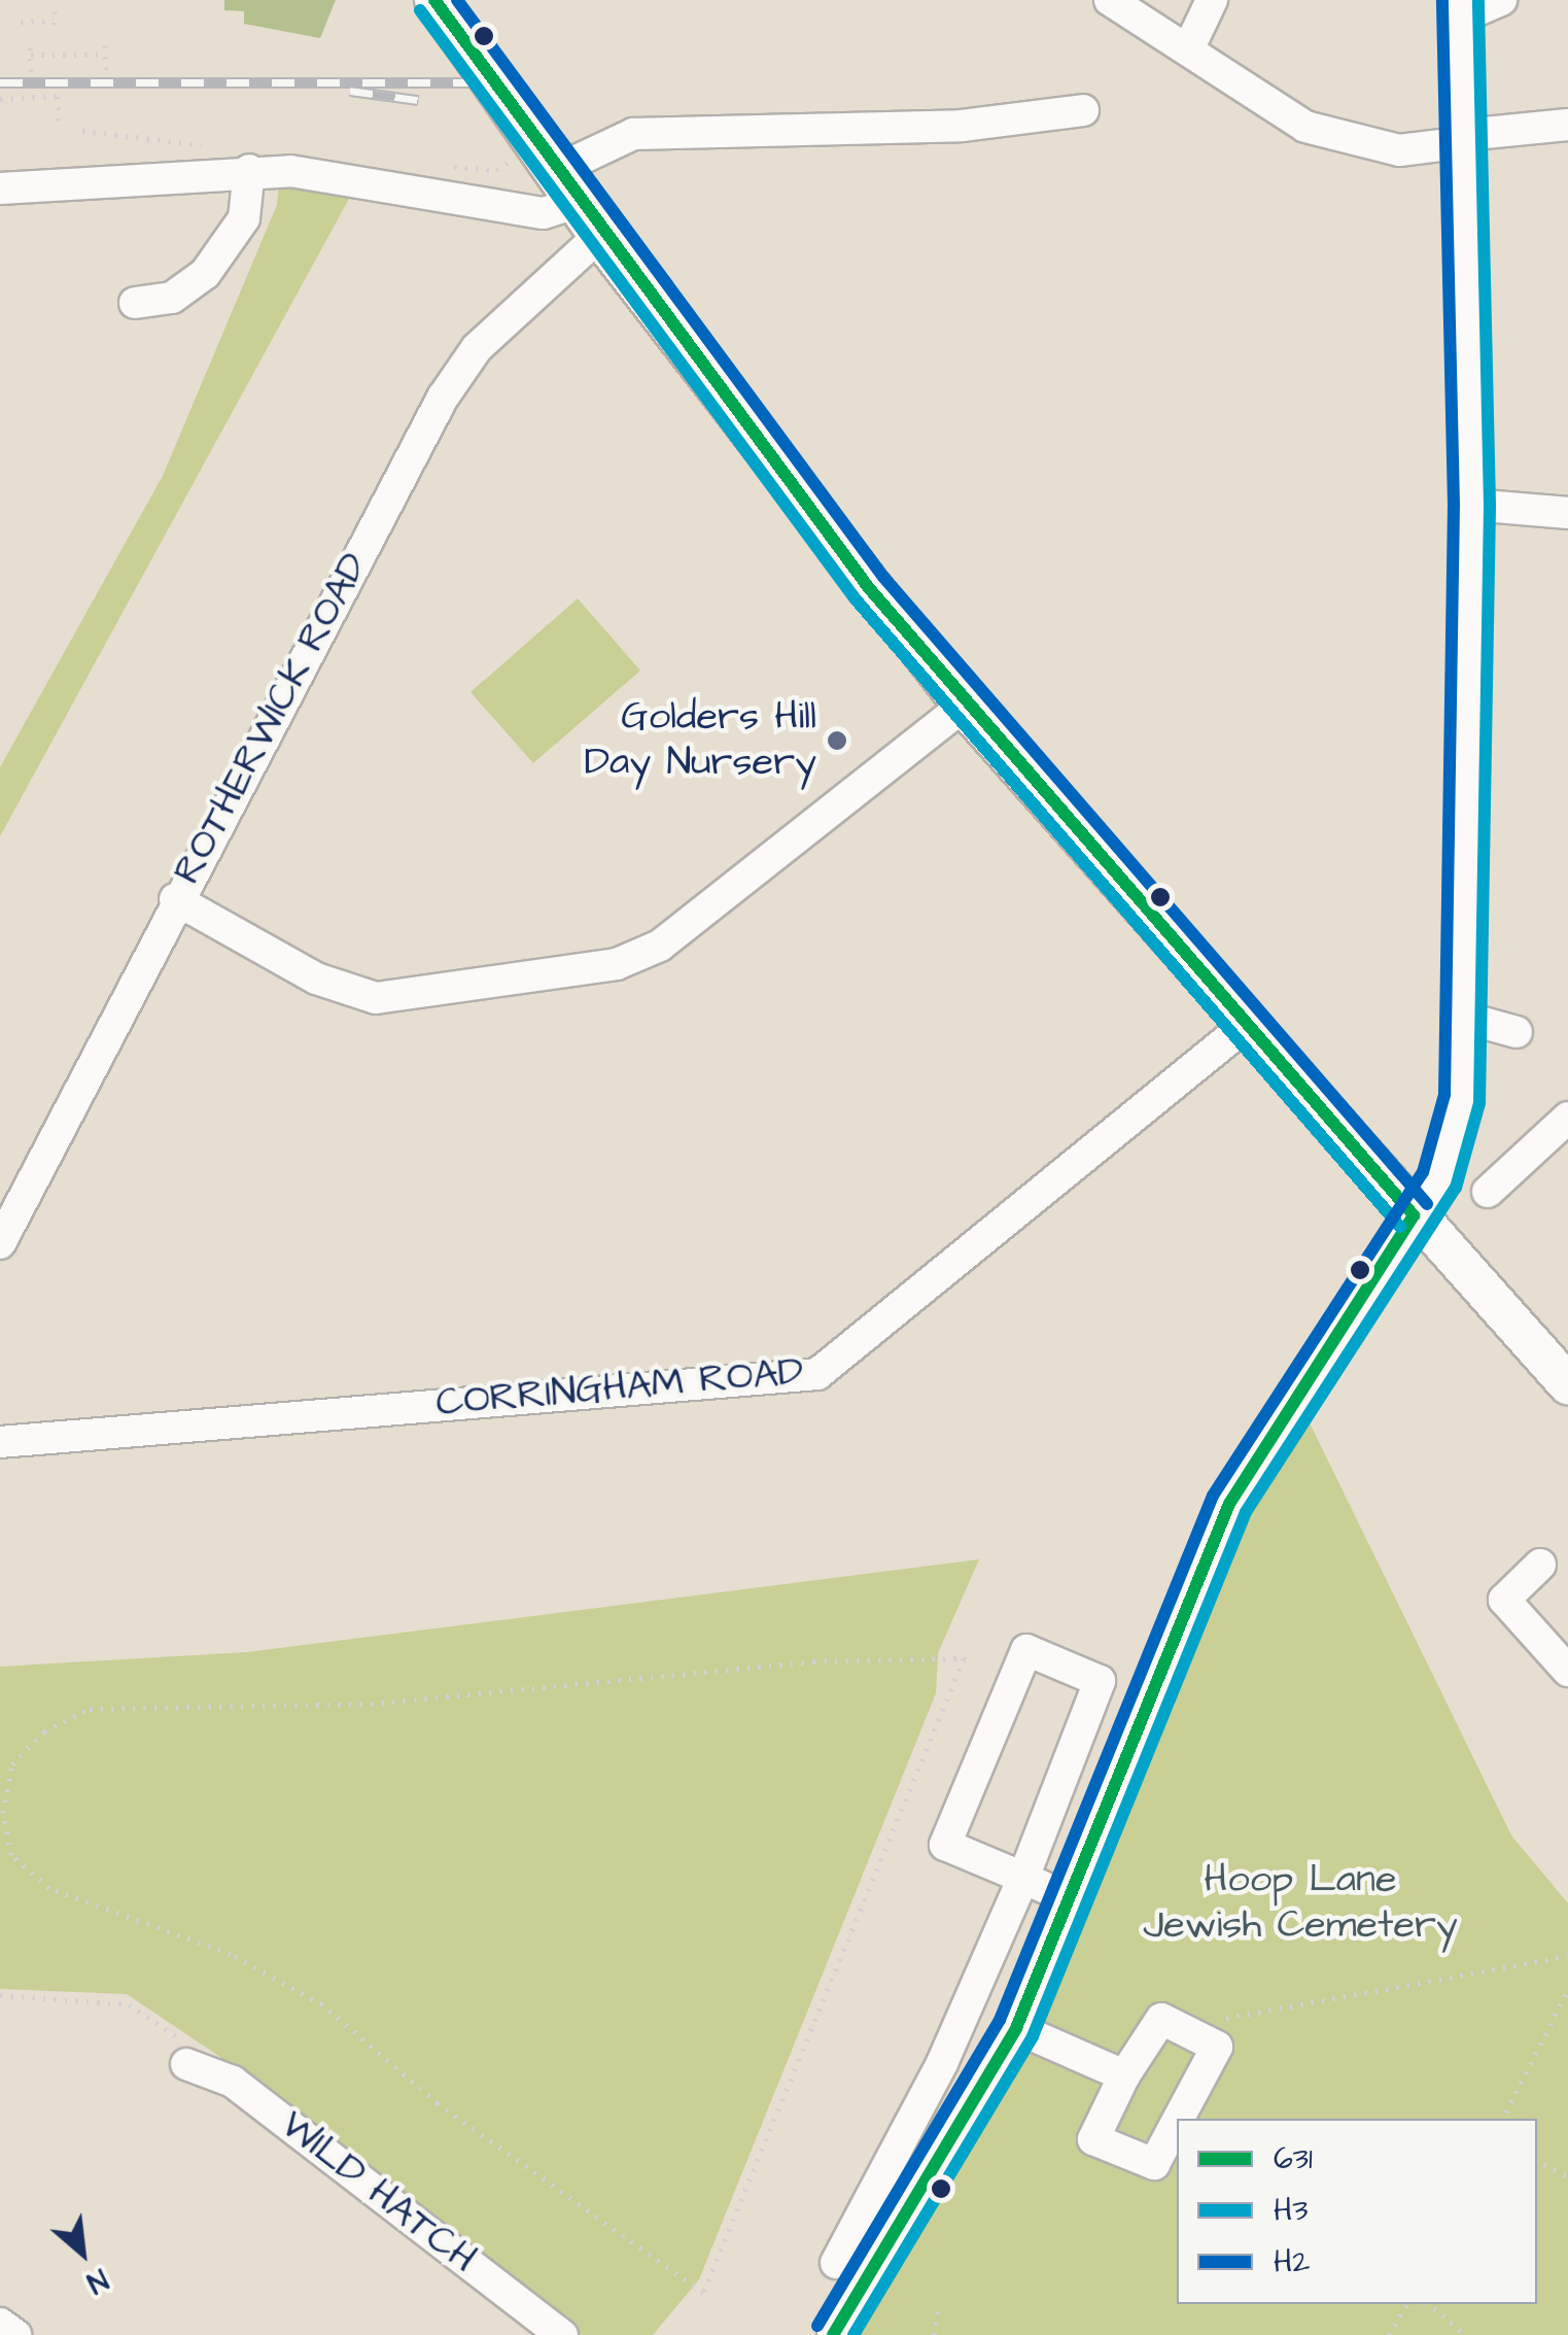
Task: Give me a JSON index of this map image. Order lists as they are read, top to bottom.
{
  "streets": {
    "street": ["ROTHERWICK ROAD", "CORRINGHAM ROAD", "WILD HATCH"]
  },
  "parks": ["Hoop Lane Jewish Cemetery"],
  "places": ["Golders Hill Day Nursery"],
  "lines": ["transit line 631", "transit line H3", "transit line H2"],
  "legend": ["631", "H3", "H2"],
  "north": "bottom right"
}
